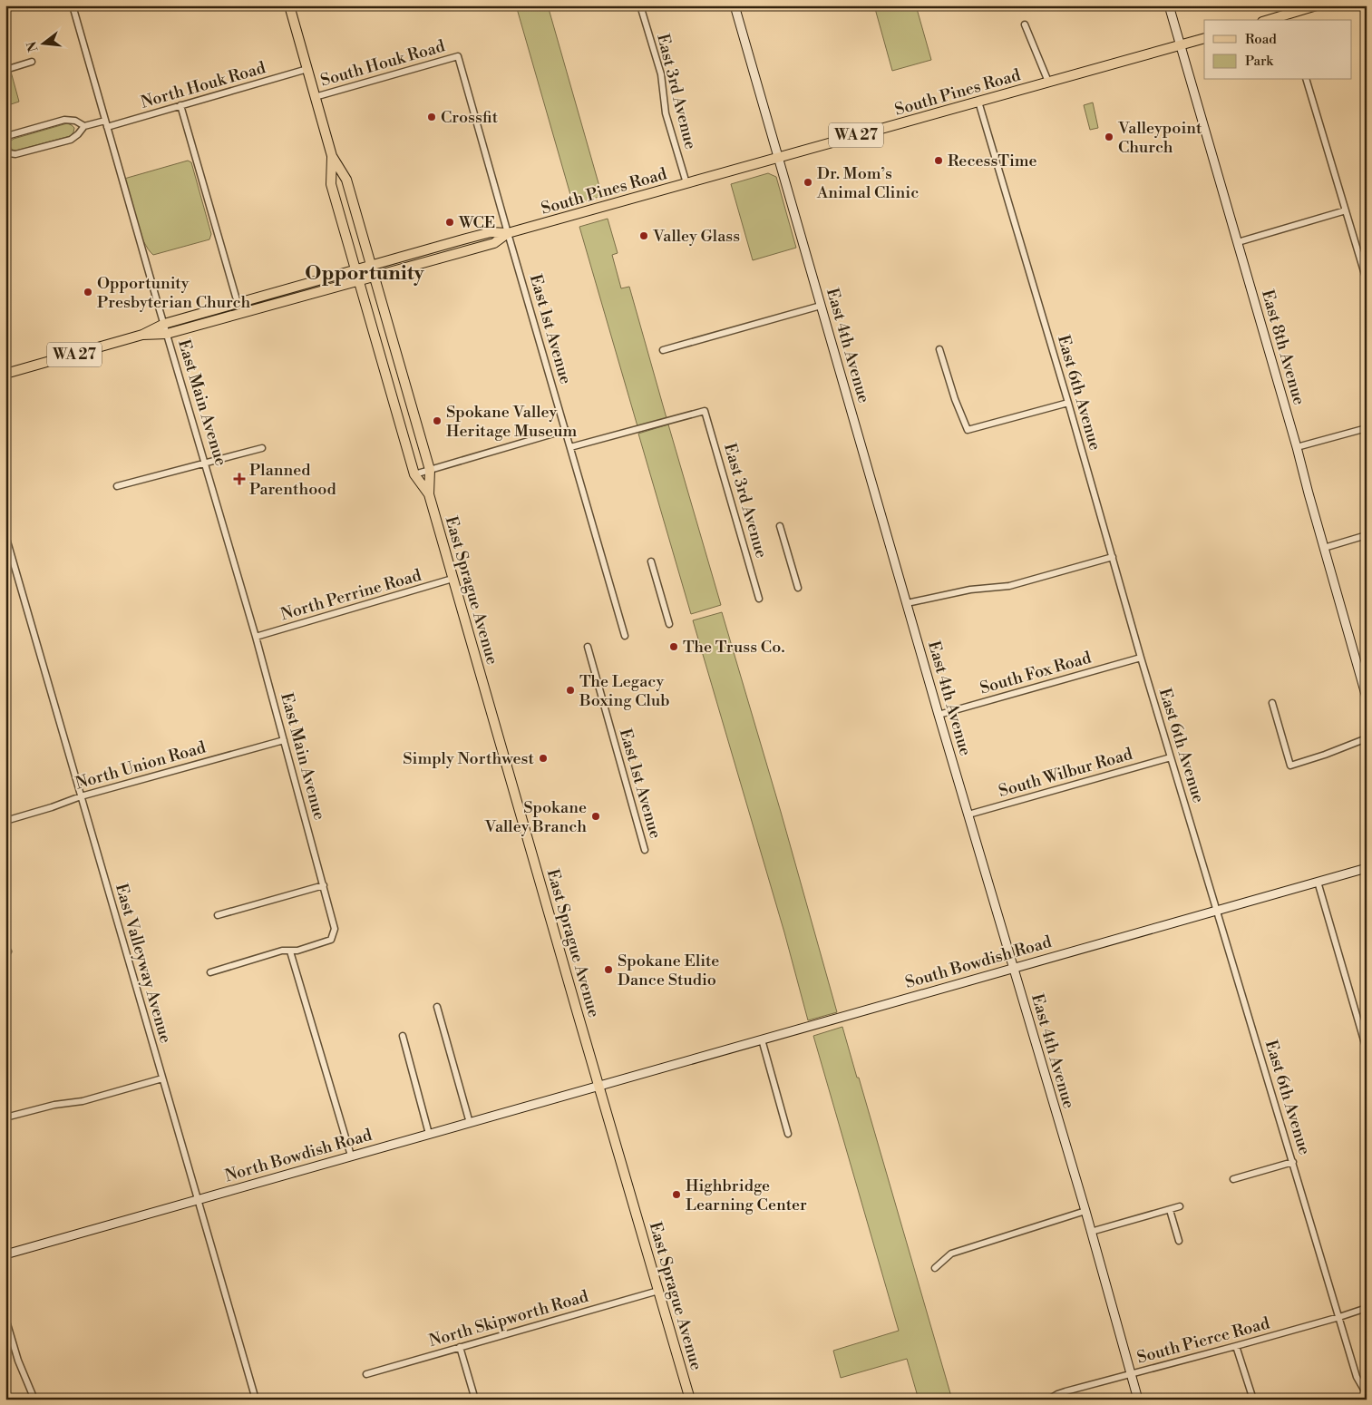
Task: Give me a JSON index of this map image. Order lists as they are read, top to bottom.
{
  "streets": {
    "main road": ["South Pines Road", "WA 27", "East Sprague Avenue"],
    "street": [
      "South Houk Road",
      "North Houk Road",
      "East 3rd Avenue",
      "East 1st Avenue",
      "East 4th Avenue",
      "East 8th Avenue",
      "East 6th Avenue",
      "East Main Avenue",
      "North Perrine Road",
      "South Fox Road",
      "North Union Road",
      "South Wilbur Road",
      "South Bowdish Road",
      "East Valleyway Avenue",
      "North Bowdish Road",
      "North Skipworth Road",
      "South Pierce Road"
    ]
  },
  "crossings": [
    ["South Houk Road", "East 1st Avenue"],
    ["South Houk Road", "East Sprague Avenue"],
    ["North Houk Road", "East Main Avenue"],
    ["North Houk Road", "East Sprague Avenue"],
    ["East 3rd Avenue", "South Pines Road"],
    ["East 3rd Avenue", "East 1st Avenue"],
    ["South Pines Road", "WA 27"],
    ["South Pines Road", "East 1st Avenue"],
    ["South Pines Road", "East 4th Avenue"],
    ["South Pines Road", "East 8th Avenue"],
    ["South Pines Road", "East 6th Avenue"],
    ["South Pines Road", "East Sprague Avenue"],
    ["WA 27", "East Main Avenue"],
    ["WA 27", "East Sprague Avenue"],
    ["East 4th Avenue", "South Fox Road"],
    ["East 4th Avenue", "South Wilbur Road"],
    ["East 4th Avenue", "South Bowdish Road"],
    ["East 4th Avenue", "South Pierce Road"],
    ["East 6th Avenue", "South Fox Road"],
    ["East 6th Avenue", "South Wilbur Road"],
    ["East 6th Avenue", "South Bowdish Road"],
    ["East 6th Avenue", "South Pierce Road"],
    ["East Main Avenue", "North Perrine Road"],
    ["East Main Avenue", "North Union Road"],
    ["East Sprague Avenue", "North Perrine Road"],
    ["East Sprague Avenue", "South Bowdish Road"],
    ["East Sprague Avenue", "North Bowdish Road"],
    ["East Sprague Avenue", "North Skipworth Road"],
    ["North Union Road", "East Valleyway Avenue"],
    ["South Bowdish Road", "North Bowdish Road"],
    ["East Valleyway Avenue", "North Bowdish Road"]
  ],
  "districts": ["Opportunity"],
  "places": {
    "other": [
      "Crossfit",
      "Valleypoint Church",
      "RecessTime",
      "Dr. Mom’s Animal Clinic",
      "WCE",
      "Valley Glass",
      "Opportunity Presbyterian Church",
      "Spokane Valley Heritage Museum",
      "The Truss Co.",
      "The Legacy Boxing Club",
      "Simply Northwest",
      "Spokane Valley Branch",
      "Spokane Elite Dance Studio",
      "Highbridge Learning Center"
    ],
    "health": ["Planned Parenthood"]
  },
  "legend": ["Road", "Park"],
  "north": "left"
}
